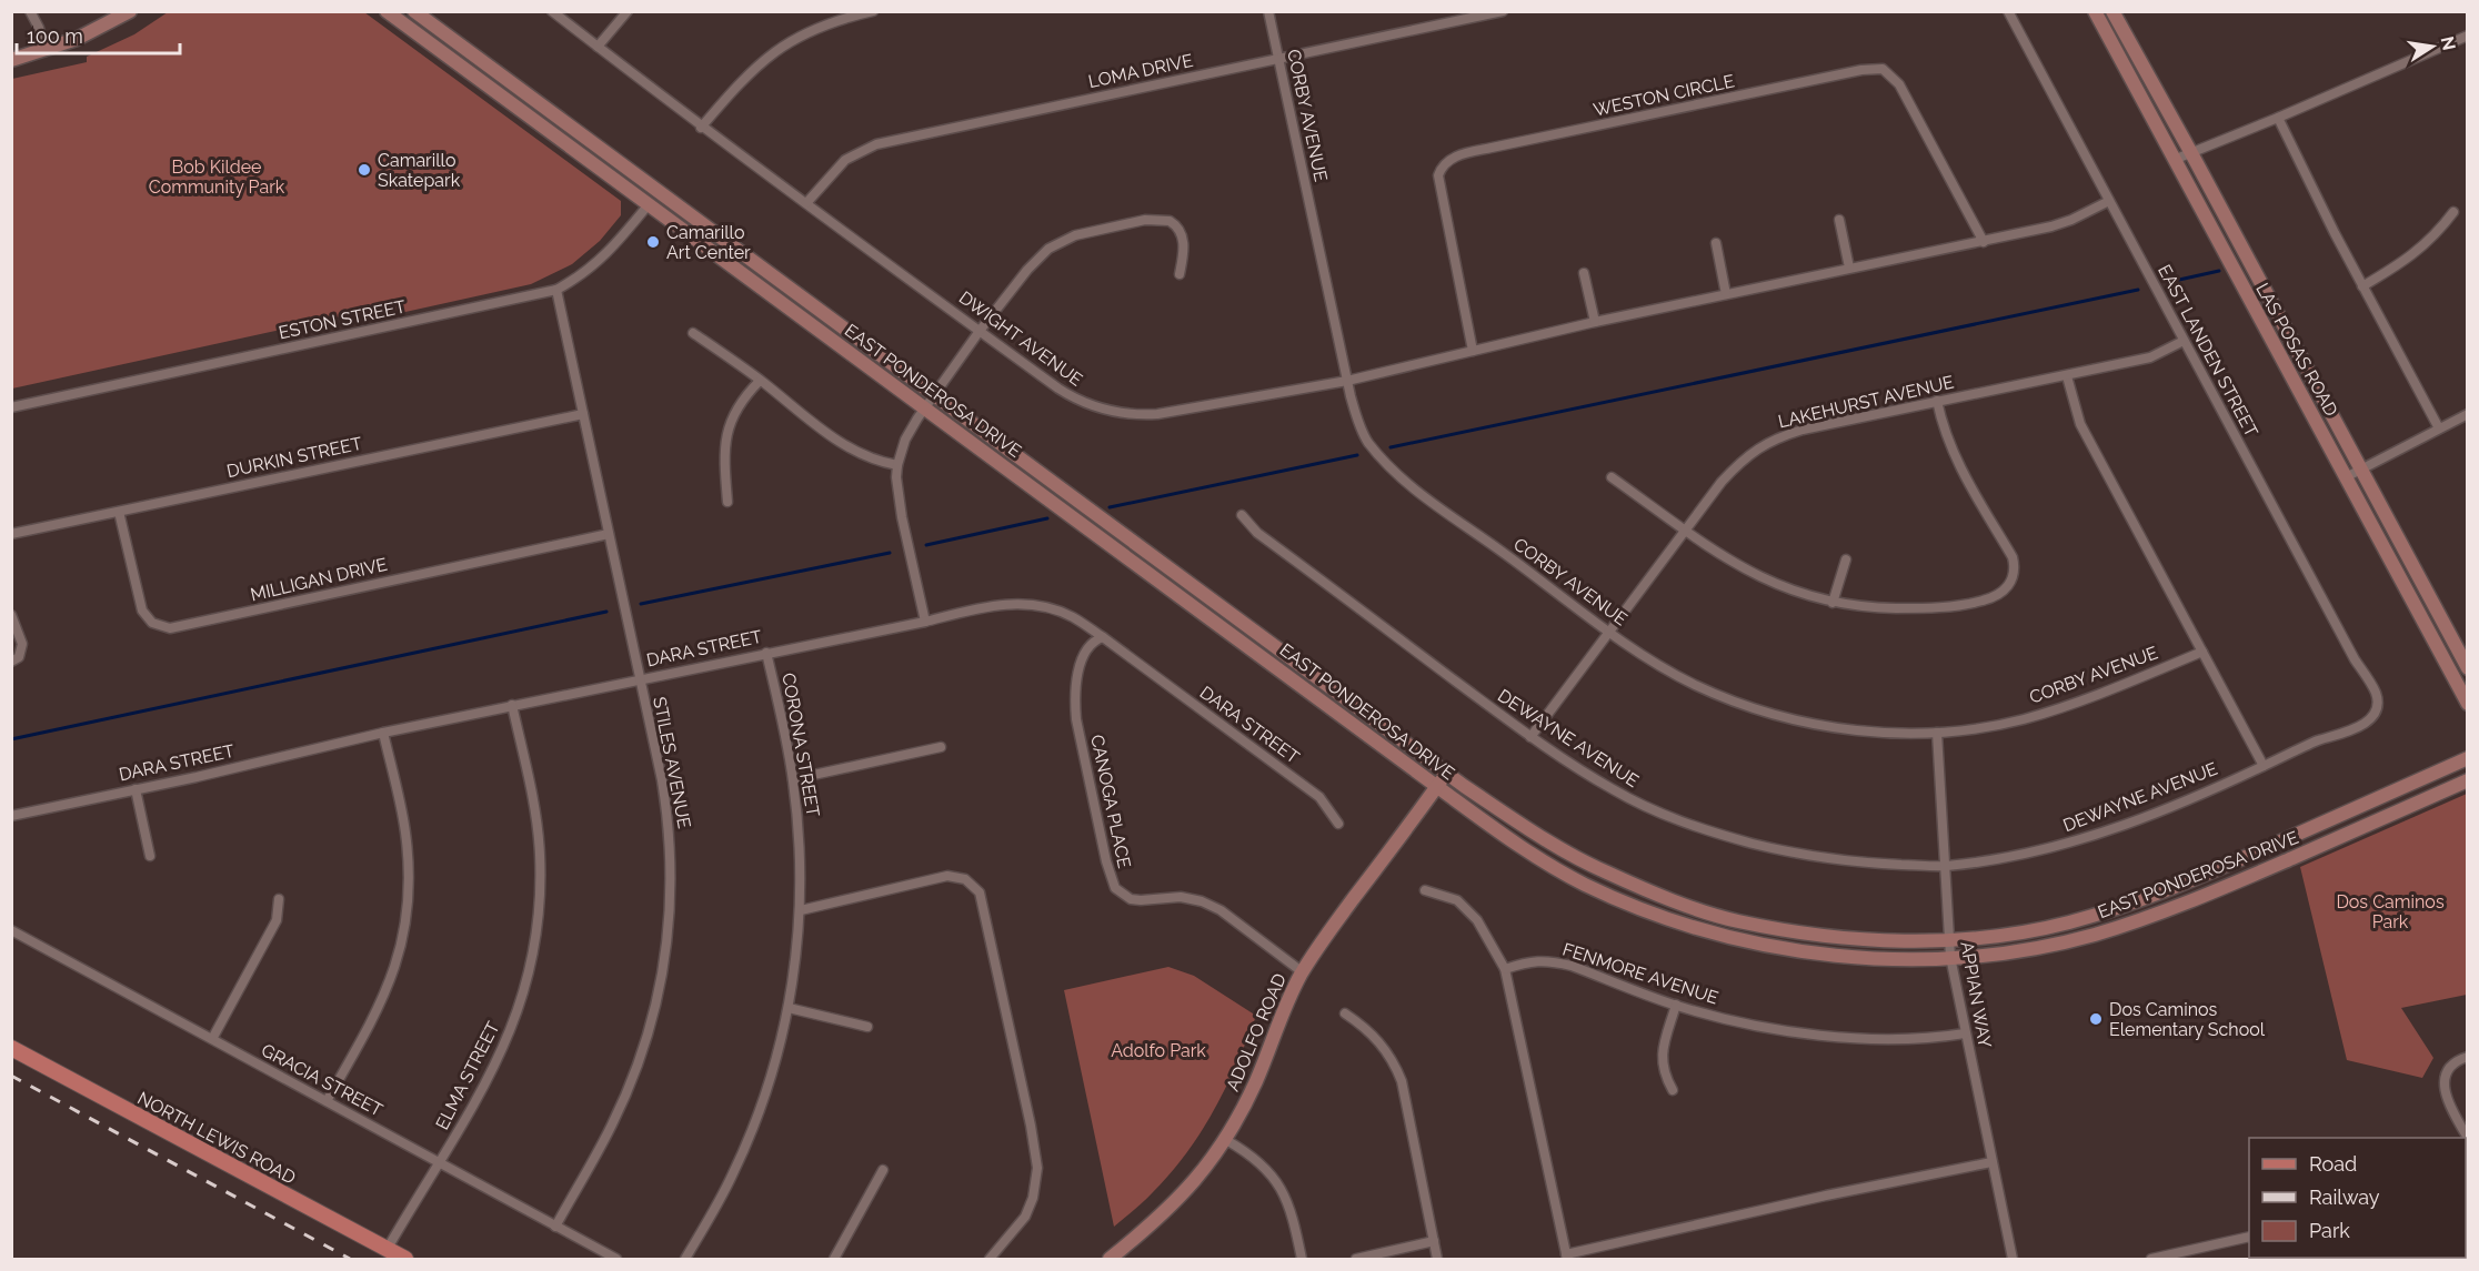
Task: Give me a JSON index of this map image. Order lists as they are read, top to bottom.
{
  "streets": {
    "main road": [
      "LAS POSAS ROAD",
      "EAST PONDEROSA DRIVE",
      "ADOLFO ROAD",
      "NORTH LEWIS ROAD"
    ],
    "street": [
      "LOMA DRIVE",
      "WESTON CIRCLE",
      "CORBY AVENUE",
      "ESTON STREET",
      "DWIGHT AVENUE",
      "EAST LANDEN STREET",
      "LAKEHURST AVENUE",
      "DURKIN STREET",
      "MILLIGAN DRIVE",
      "DARA STREET",
      "DEWAYNE AVENUE",
      "CORONA STREET",
      "STILES AVENUE",
      "CANOGA PLACE",
      "FENMORE AVENUE",
      "APPIAN WAY",
      "ELMA STREET",
      "GRACIA STREET"
    ]
  },
  "crossings": [
    ["LOMA DRIVE", "CORBY AVENUE"],
    ["LOMA DRIVE", "DWIGHT AVENUE"],
    ["WESTON CIRCLE", "DWIGHT AVENUE"],
    ["CORBY AVENUE", "DWIGHT AVENUE"],
    ["CORBY AVENUE", "LAKEHURST AVENUE"],
    ["CORBY AVENUE", "APPIAN WAY"],
    ["ESTON STREET", "EAST PONDEROSA DRIVE"],
    ["ESTON STREET", "STILES AVENUE"],
    ["DWIGHT AVENUE", "EAST LANDEN STREET"],
    ["EAST LANDEN STREET", "LAKEHURST AVENUE"],
    ["EAST LANDEN STREET", "DEWAYNE AVENUE"],
    ["EAST PONDEROSA DRIVE", "APPIAN WAY"],
    ["EAST PONDEROSA DRIVE", "ADOLFO ROAD"],
    ["LAKEHURST AVENUE", "DEWAYNE AVENUE"],
    ["DURKIN STREET", "MILLIGAN DRIVE"],
    ["DURKIN STREET", "STILES AVENUE"],
    ["MILLIGAN DRIVE", "STILES AVENUE"],
    ["DARA STREET", "CORONA STREET"],
    ["DARA STREET", "STILES AVENUE"],
    ["DARA STREET", "CANOGA PLACE"],
    ["DARA STREET", "ELMA STREET"],
    ["DEWAYNE AVENUE", "APPIAN WAY"],
    ["STILES AVENUE", "GRACIA STREET"],
    ["CANOGA PLACE", "ADOLFO ROAD"],
    ["FENMORE AVENUE", "APPIAN WAY"],
    ["ELMA STREET", "GRACIA STREET"],
    ["ELMA STREET", "NORTH LEWIS ROAD"]
  ],
  "parks": ["Bob Kildee Community Park", "Dos Caminos Park", "Adolfo Park"],
  "places": ["Camarillo Skatepark", "Camarillo Art Center", "Dos Caminos Elementary School"],
  "legend": ["Road", "Railway", "Park"],
  "scale_bar": "100 m",
  "north": "right"
}
